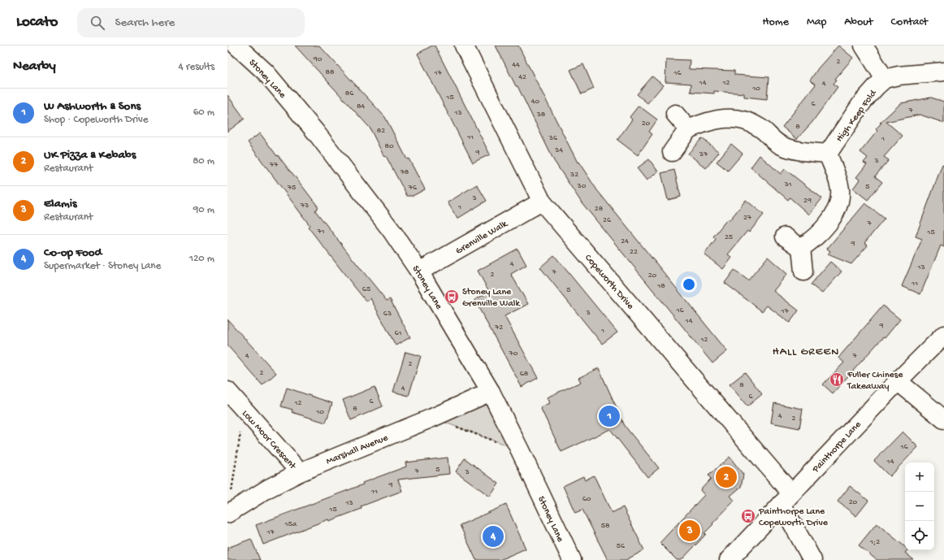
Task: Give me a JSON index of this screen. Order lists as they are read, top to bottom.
{
  "streets": {
    "street": [
      "Stoney Lane",
      "High Keep Fold",
      "Grenville Walk",
      "Copeworth Drive",
      "Low Moor Crescent",
      "Painthorpe Lane",
      "Marshall Avenue"
    ]
  },
  "crossings": [
    ["Stoney Lane", "Grenville Walk"],
    ["Stoney Lane", "Marshall Avenue"],
    ["Grenville Walk", "Copeworth Drive"],
    ["Copeworth Drive", "Painthorpe Lane"],
    ["Low Moor Crescent", "Marshall Avenue"]
  ],
  "districts": ["HALL GREEN"],
  "places": {
    "bus stop": ["Stoney Lane Grenville Walk", "Painthorpe Lane Copeworth Drive"],
    "restaurant": ["Fuller Chinese Takeaway"]
  },
  "house_numbers": [
    "90",
    "2",
    "44",
    "88",
    "17",
    "16",
    "42",
    "14",
    "12",
    "4",
    "10",
    "86",
    "15",
    "40",
    "6",
    "84",
    "7",
    "13",
    "38",
    "20",
    "8",
    "82",
    "11",
    "36",
    "1",
    "80",
    "34",
    "9",
    "37",
    "3",
    "77",
    "78",
    "32",
    "31",
    "30",
    "5",
    "75",
    "76",
    "3",
    "29",
    "73",
    "1",
    "28",
    "27",
    "26",
    "7",
    "71",
    "15",
    "25",
    "24",
    "9",
    "22",
    "4",
    "13",
    "7",
    "2",
    "20",
    "11",
    "18",
    "65",
    "5",
    "16",
    "17",
    "3",
    "63",
    "14",
    "9",
    "72",
    "1",
    "61",
    "12",
    "70",
    "4",
    "7",
    "2",
    "2",
    "68",
    "8",
    "4",
    "6",
    "6",
    "12",
    "8",
    "10",
    "4",
    "2",
    "16",
    "14",
    "5",
    "7",
    "3",
    "9",
    "11",
    "60",
    "20",
    "13",
    "15",
    "15a",
    "58",
    "17",
    "1;2",
    "56"
  ],
  "page": {
    "header": "Locato",
    "search": "Search here",
    "nav": [
      "Home",
      "Map",
      "About",
      "Contact"
    ],
    "heading": ["Nearby", "4 results"],
    "list": [
      {
        "mark": "1",
        "name": "W Ashworth & Sons",
        "note": "Shop · Copeworth Drive",
        "value": "60 m"
      },
      {
        "mark": "2",
        "name": "UK Pizza & Kebabs",
        "note": "Restaurant",
        "value": "80 m"
      },
      {
        "mark": "3",
        "name": "Elamis",
        "note": "Restaurant",
        "value": "90 m"
      },
      {
        "mark": "4",
        "name": "Co-op Food",
        "note": "Supermarket · Stoney Lane",
        "value": "120 m"
      }
    ],
    "pins": [
      "1",
      "2",
      "3",
      "4"
    ],
    "map_buttons": ["+", "−"]
  }
}
